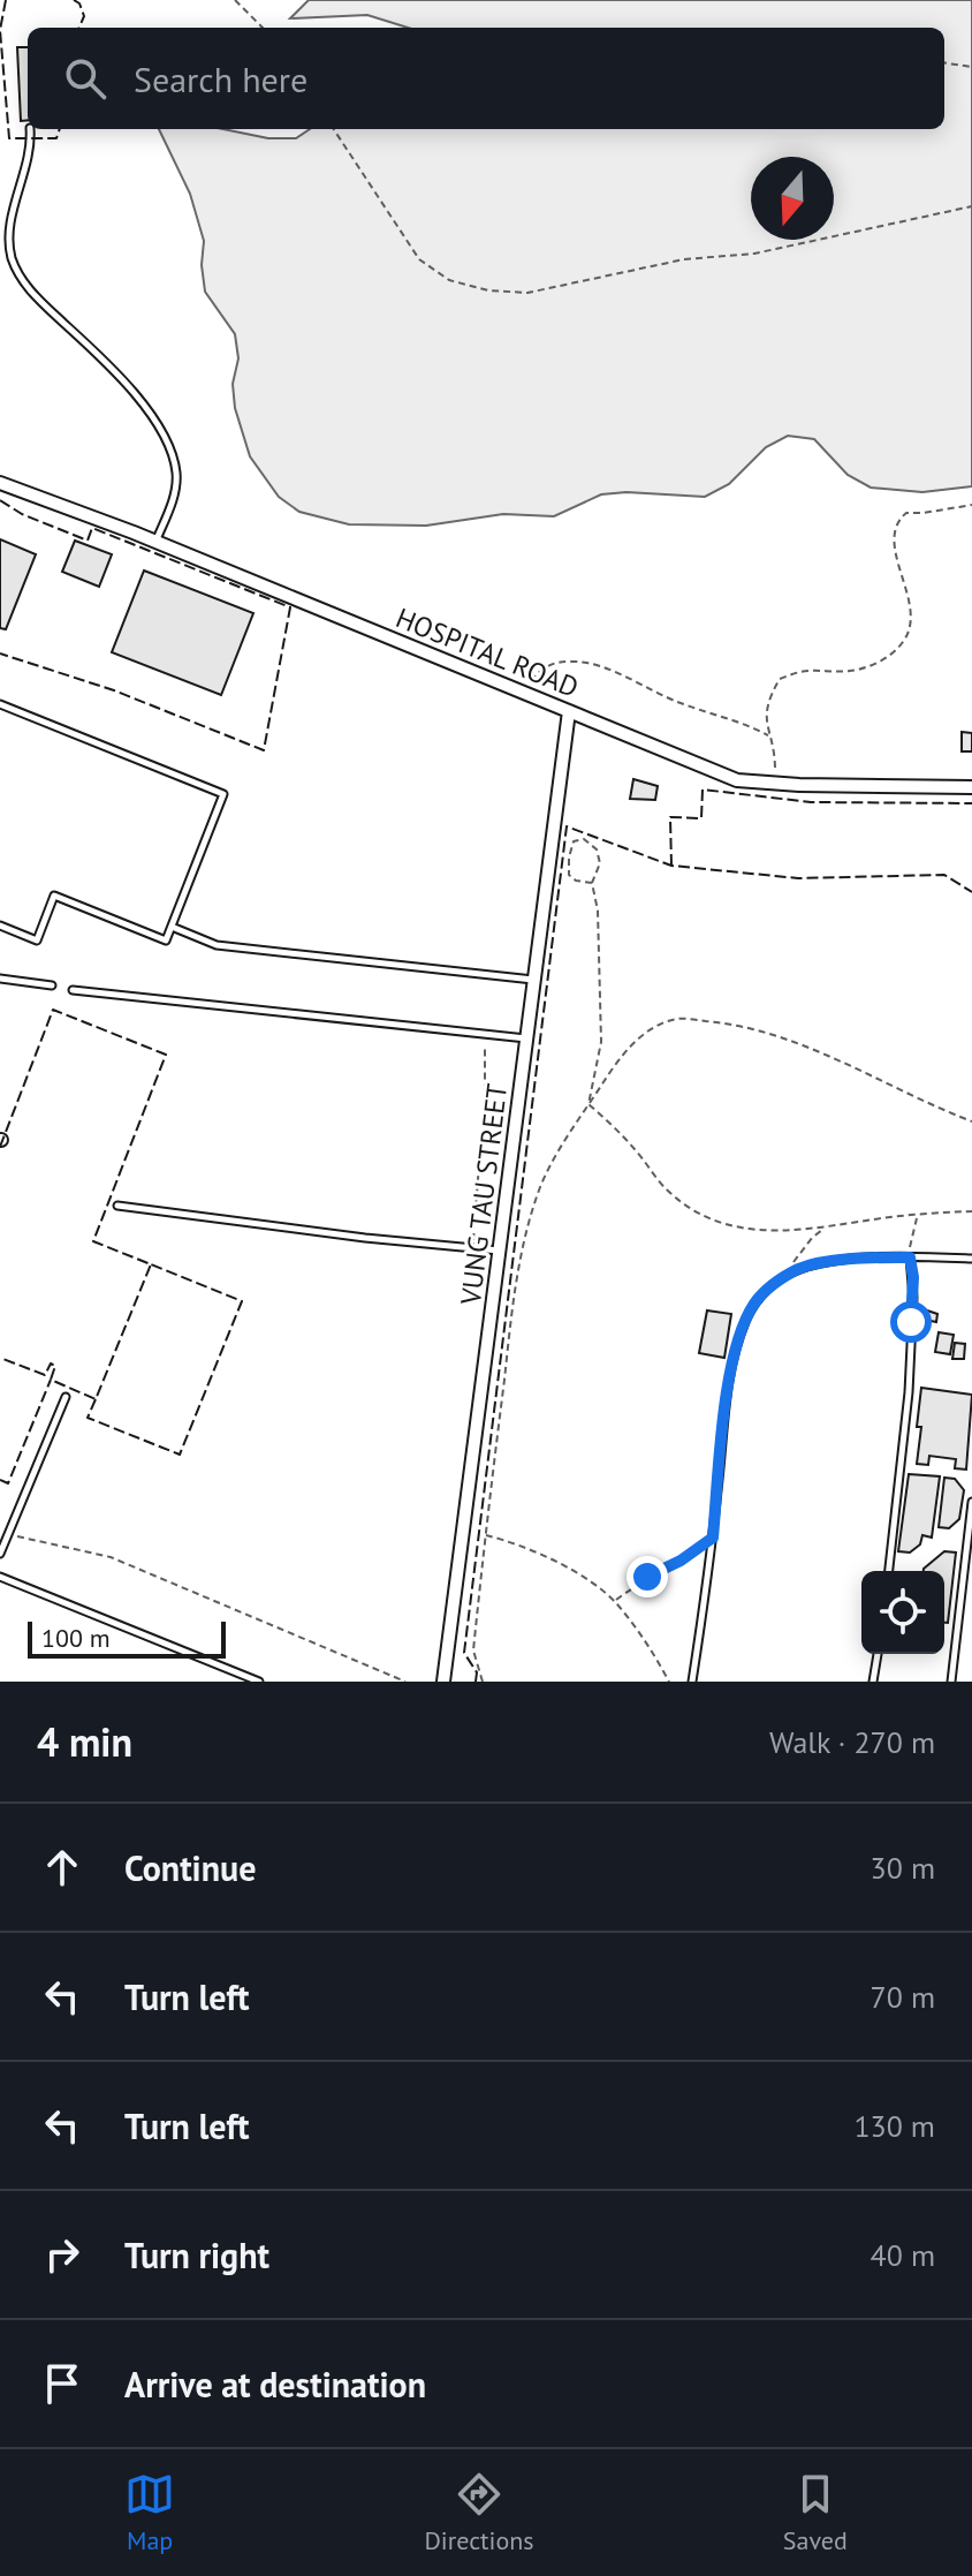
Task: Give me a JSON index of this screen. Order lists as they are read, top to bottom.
{
  "streets": {
    "street": ["HOSPITAL ROAD", "VUNG TAU STREET"]
  },
  "crossings": [
    ["HOSPITAL ROAD", "VUNG TAU STREET"]
  ],
  "scale_bar": "100 m",
  "north": "bottom",
  "page": {
    "search": "Search here",
    "scale": "100 m",
    "heading": ["4 min", "Walk · 270 m"],
    "list": [
      ["Continue", "30 m"],
      ["Turn left", "70 m"],
      ["Turn left", "130 m"],
      ["Turn right", "40 m"],
      "Arrive at destination"
    ],
    "nav": ["Map", "Directions", "Saved"]
  }
}
